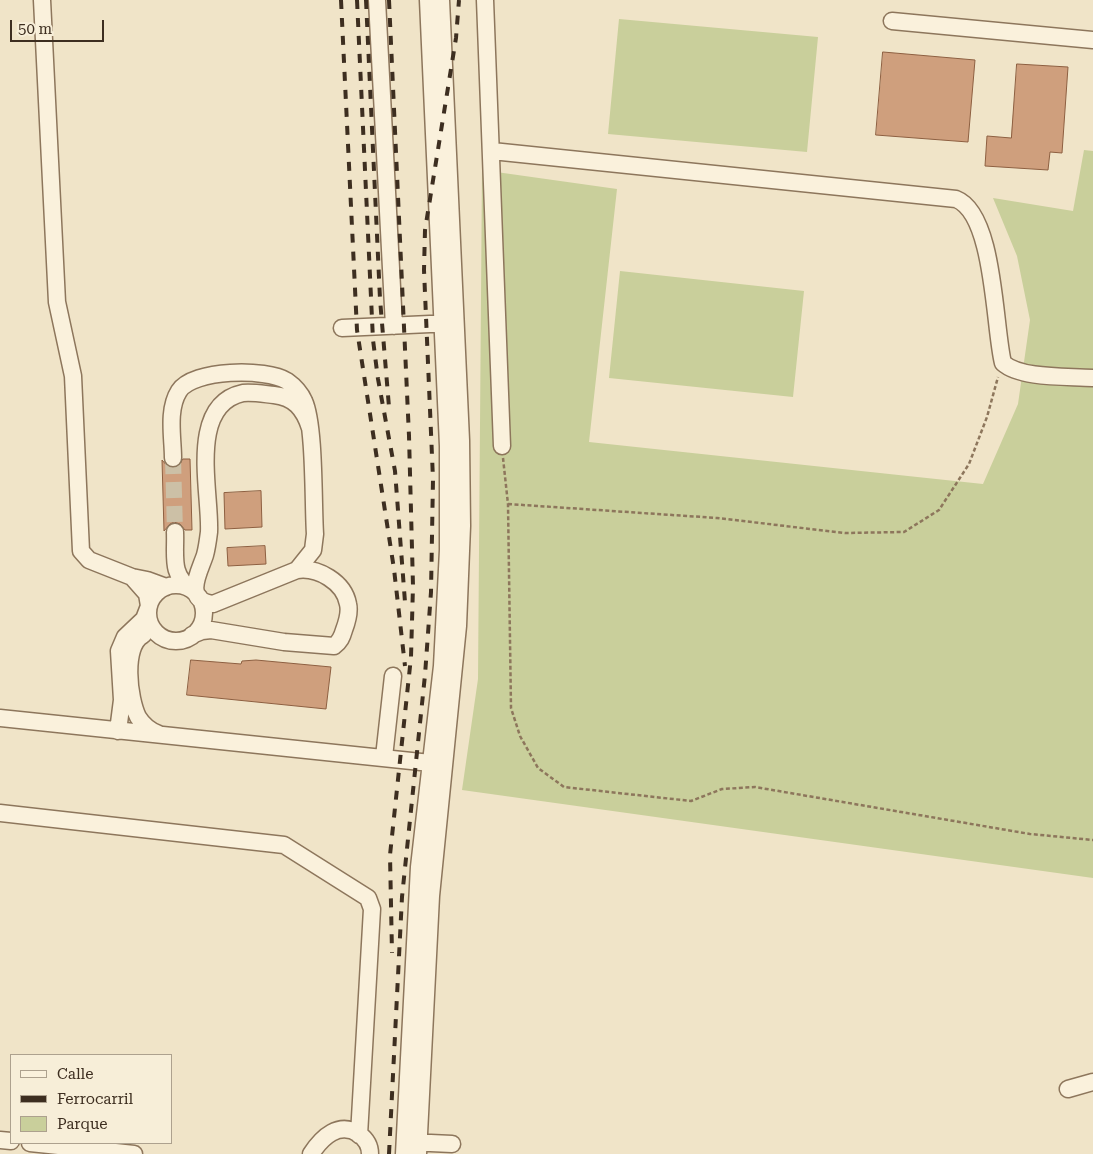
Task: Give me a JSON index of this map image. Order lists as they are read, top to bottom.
{
  "legend": ["Calle", "Ferrocarril", "Parque"],
  "scale_bar": "50 m"
}
